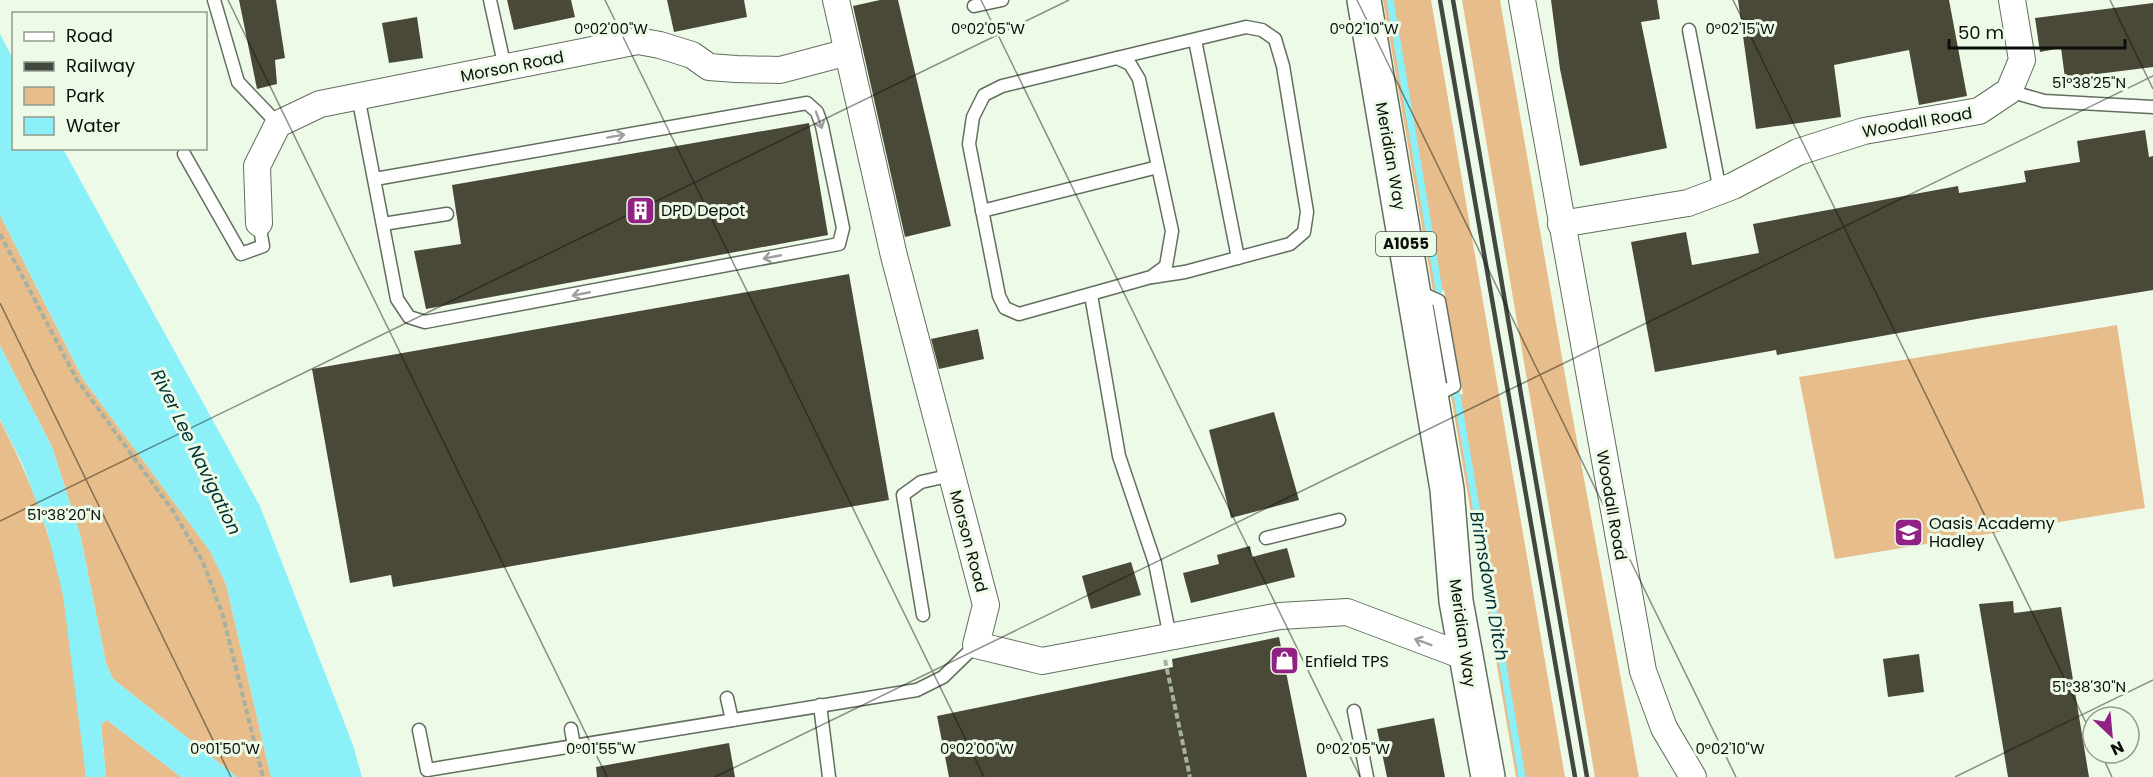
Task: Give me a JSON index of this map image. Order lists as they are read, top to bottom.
{
  "streets": {
    "main road": ["Meridian Way", "A1055"],
    "street": ["Morson Road", "Woodall Road"]
  },
  "water": ["River Lee Navigation", "Brimsdown Ditch"],
  "places": {
    "building": ["DPD Depot"],
    "school or university": ["Oasis Academy Hadley"],
    "shop": ["Enfield TPS"]
  },
  "legend": [
    "Road",
    "Railway",
    "Park",
    "Water"
  ],
  "scale_bar": "50 m",
  "north": "bottom right",
  "coordinates": [
    "0°02'00\"W",
    "0°02'05\"W",
    "0°02'15\"W",
    "0°02'10\"W",
    "51°38'25\"N",
    "51°38'20\"N",
    "51°38'30\"N",
    "0°01'50\"W",
    "0°01'55\"W"
  ]
}
